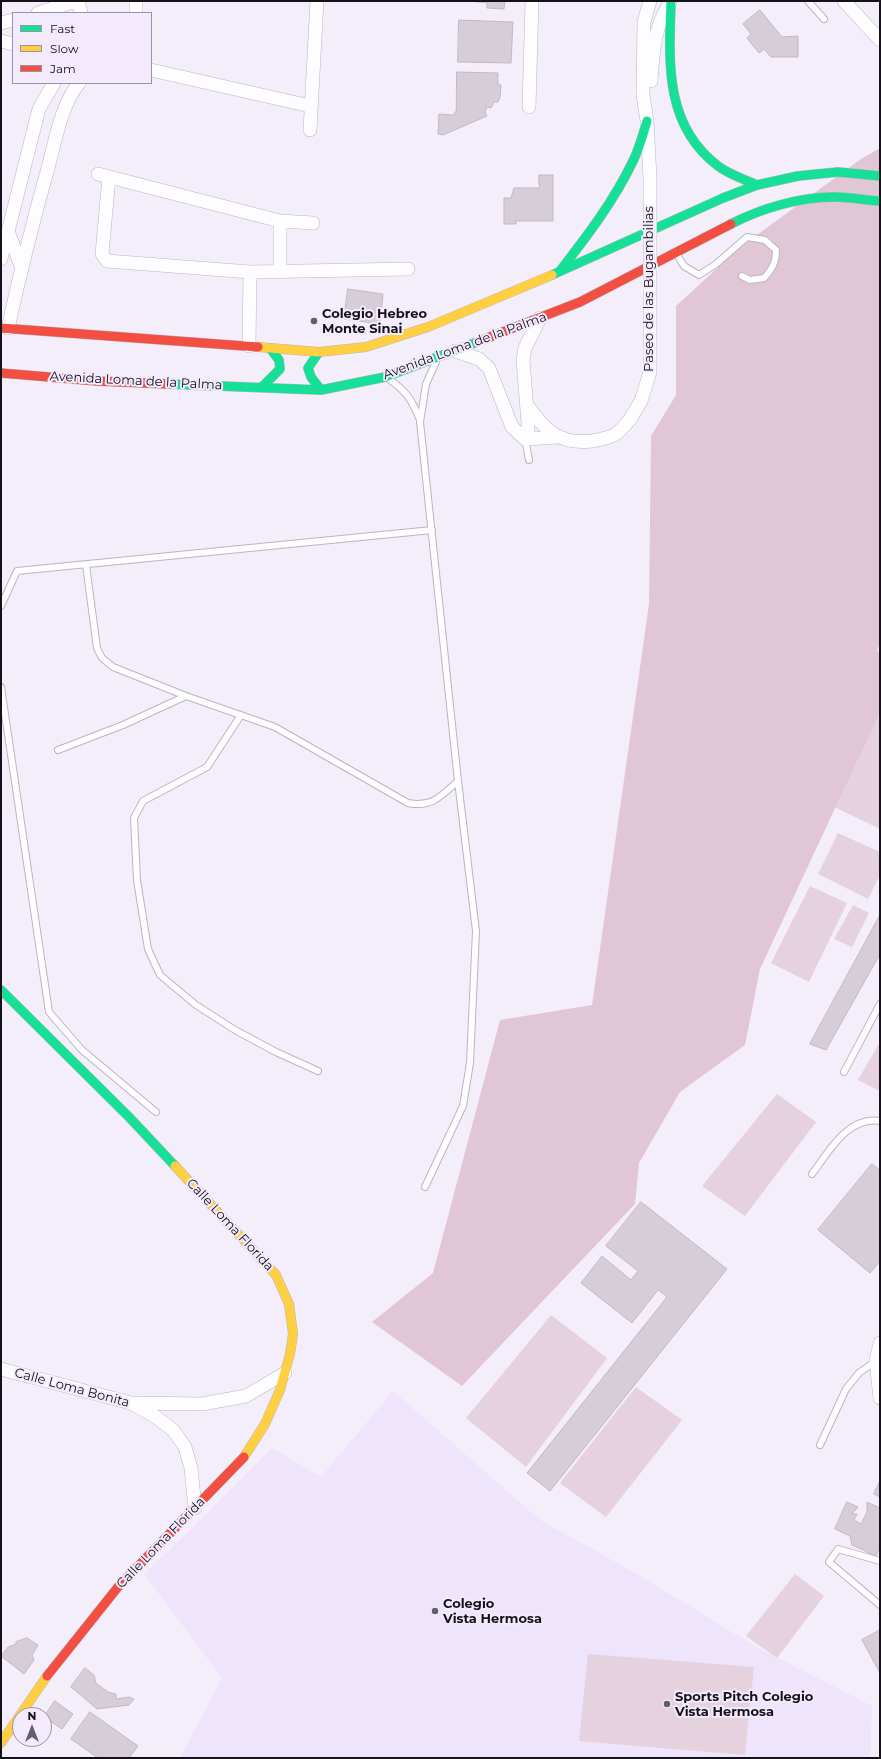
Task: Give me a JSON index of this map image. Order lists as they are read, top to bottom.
{
  "streets": {
    "main road": ["Avenida Loma de la Palma", "Calle Loma Florida"],
    "street": ["Paseo de las Bugambilias", "Calle Loma Bonita"]
  },
  "crossings": [
    ["Calle Loma Florida", "Calle Loma Bonita"]
  ],
  "places": ["Colegio Hebreo Monte Sinai", "Colegio Vista Hermosa", "Sports Pitch Colegio Vista Hermosa"],
  "legend": ["Fast", "Slow", "Jam"],
  "north": "top"
}
